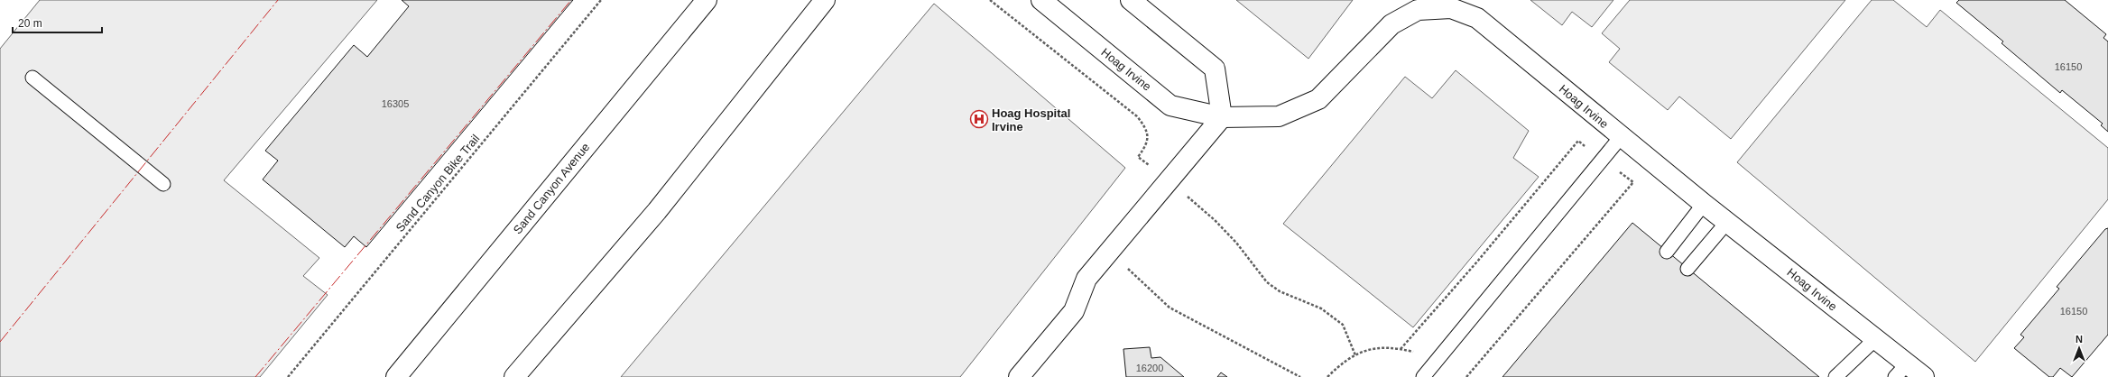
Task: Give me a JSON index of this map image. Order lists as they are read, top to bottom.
{
  "streets": {
    "street": ["Hoag Irvine", "Sand Canyon Avenue"],
    "path": ["Sand Canyon Bike Trail"]
  },
  "places": {
    "hospital": ["Hoag Hospital Irvine"]
  },
  "house_numbers": [
    "16150",
    "16305",
    "16150",
    "16200"
  ],
  "scale_bar": "20 m",
  "north": "top"
}
